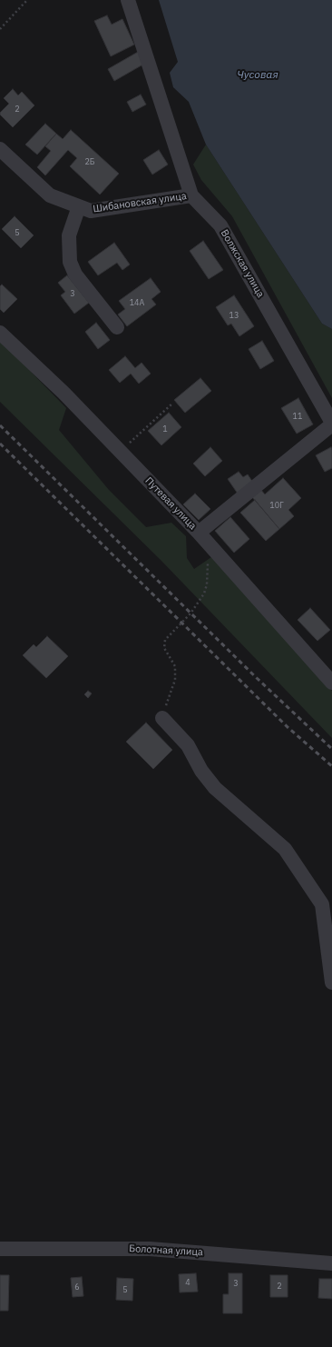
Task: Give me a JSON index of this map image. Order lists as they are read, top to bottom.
{
  "streets": {
    "street": [
      "Шибановская улица",
      "Волжская улица",
      "Путевая улица",
      "Болотная улица"
    ]
  },
  "crossings": [
    ["Шибановская улица", "Волжская улица"]
  ],
  "water": ["Чусовая"],
  "house_numbers": [
    "2",
    "2Б",
    "5",
    "3",
    "14А",
    "13",
    "11",
    "1",
    "10Г",
    "4",
    "3",
    "2",
    "6",
    "5"
  ]
}
